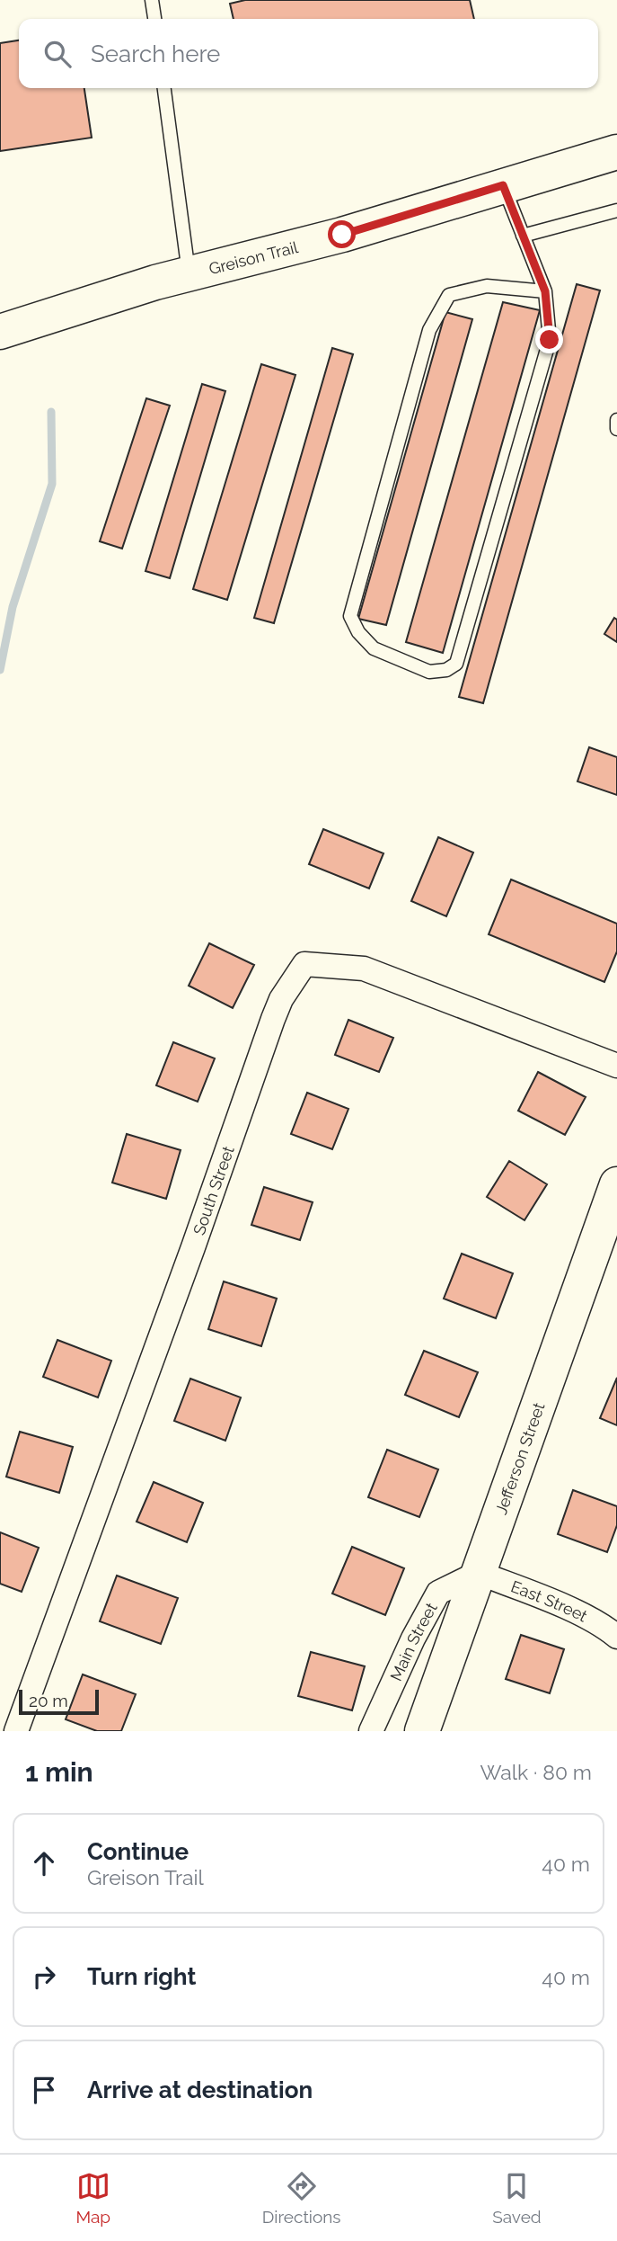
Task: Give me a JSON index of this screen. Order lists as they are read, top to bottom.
{
  "streets": {
    "street": [
      "Greison Trail",
      "South Street",
      "Jefferson Street",
      "East Street",
      "Main Street"
    ]
  },
  "crossings": [
    ["Jefferson Street", "East Street"],
    ["Jefferson Street", "Main Street"],
    ["East Street", "Main Street"]
  ],
  "scale_bar": "20 m",
  "page": {
    "search": "Search here",
    "scale": "20 m",
    "heading": ["1 min", "Walk · 80 m"],
    "list": [
      ["Continue", "Greison Trail", "40 m"],
      ["Turn right", "40 m"],
      "Arrive at destination"
    ],
    "nav": ["Map", "Directions", "Saved"]
  }
}
